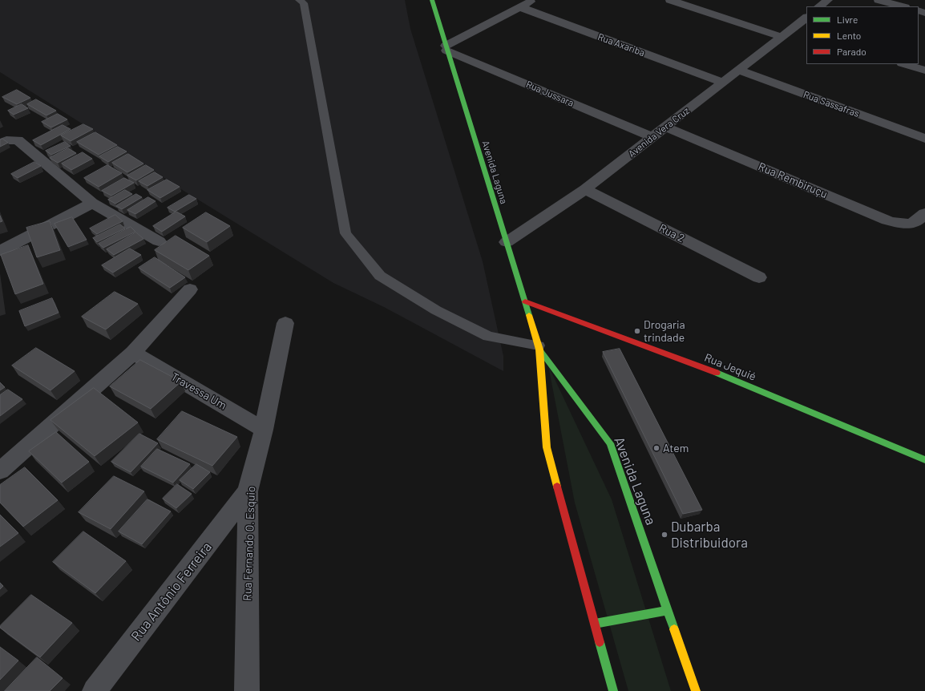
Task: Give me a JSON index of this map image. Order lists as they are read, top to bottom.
{
  "streets": {
    "main road": ["Avenida Laguna", "Rua Jequié"],
    "street": [
      "Rua Axariba",
      "Rua Jussara",
      "Rua Sassafras",
      "Avenida Vera Cruz",
      "Rua Rembiruçu",
      "Rua 2",
      "Travessa Um",
      "Rua Fernando O. Esquio",
      "Rua Antônio Ferreira"
    ]
  },
  "crossings": [
    ["Rua Axariba", "Avenida Vera Cruz"],
    ["Rua Jussara", "Avenida Vera Cruz"],
    ["Rua Jussara", "Avenida Laguna"],
    ["Rua Sassafras", "Avenida Vera Cruz"],
    ["Avenida Vera Cruz", "Avenida Laguna"],
    ["Avenida Vera Cruz", "Rua Rembiruçu"],
    ["Avenida Vera Cruz", "Rua 2"],
    ["Avenida Laguna", "Rua Jequié"],
    ["Travessa Um", "Rua Fernando O. Esquio"],
    ["Rua Fernando O. Esquio", "Rua Antônio Ferreira"]
  ],
  "places": ["Drogaria trindade", "Atem", "Dubarba Distribuidora"],
  "legend": ["Livre", "Lento", "Parado"]
}
